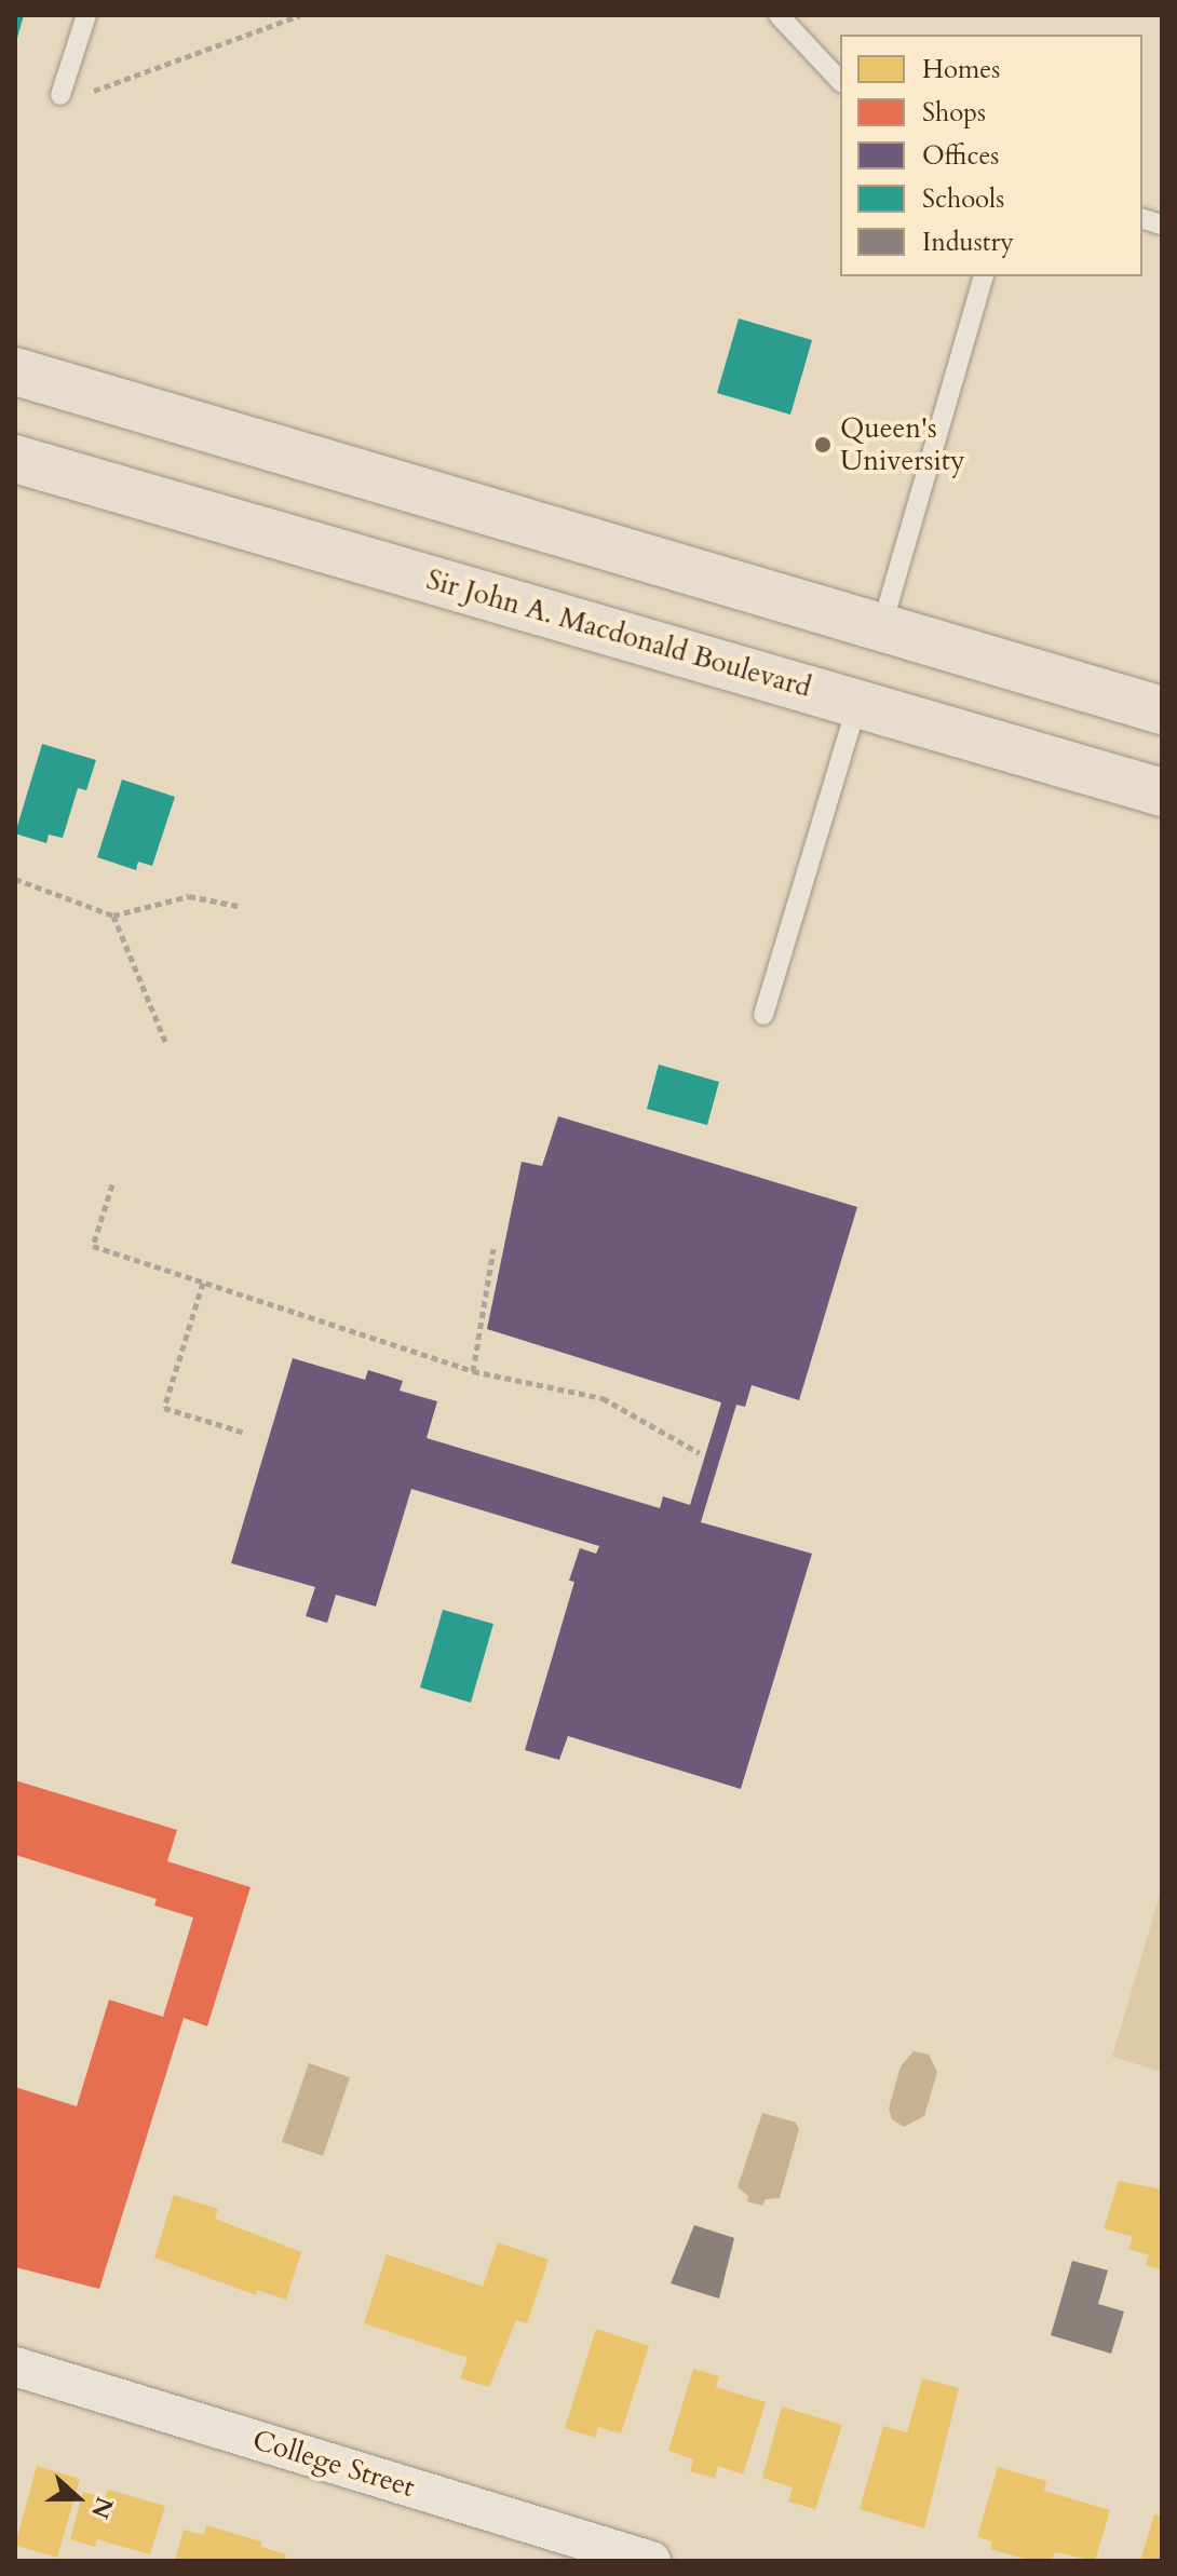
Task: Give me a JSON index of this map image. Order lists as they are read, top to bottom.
{
  "streets": {
    "main road": ["Sir John A. Macdonald Boulevard"],
    "street": ["College Street"]
  },
  "places": ["Queen's University"],
  "legend": [
    "Homes",
    "Shops",
    "Offices",
    "Schools",
    "Industry"
  ],
  "north": "right"
}
